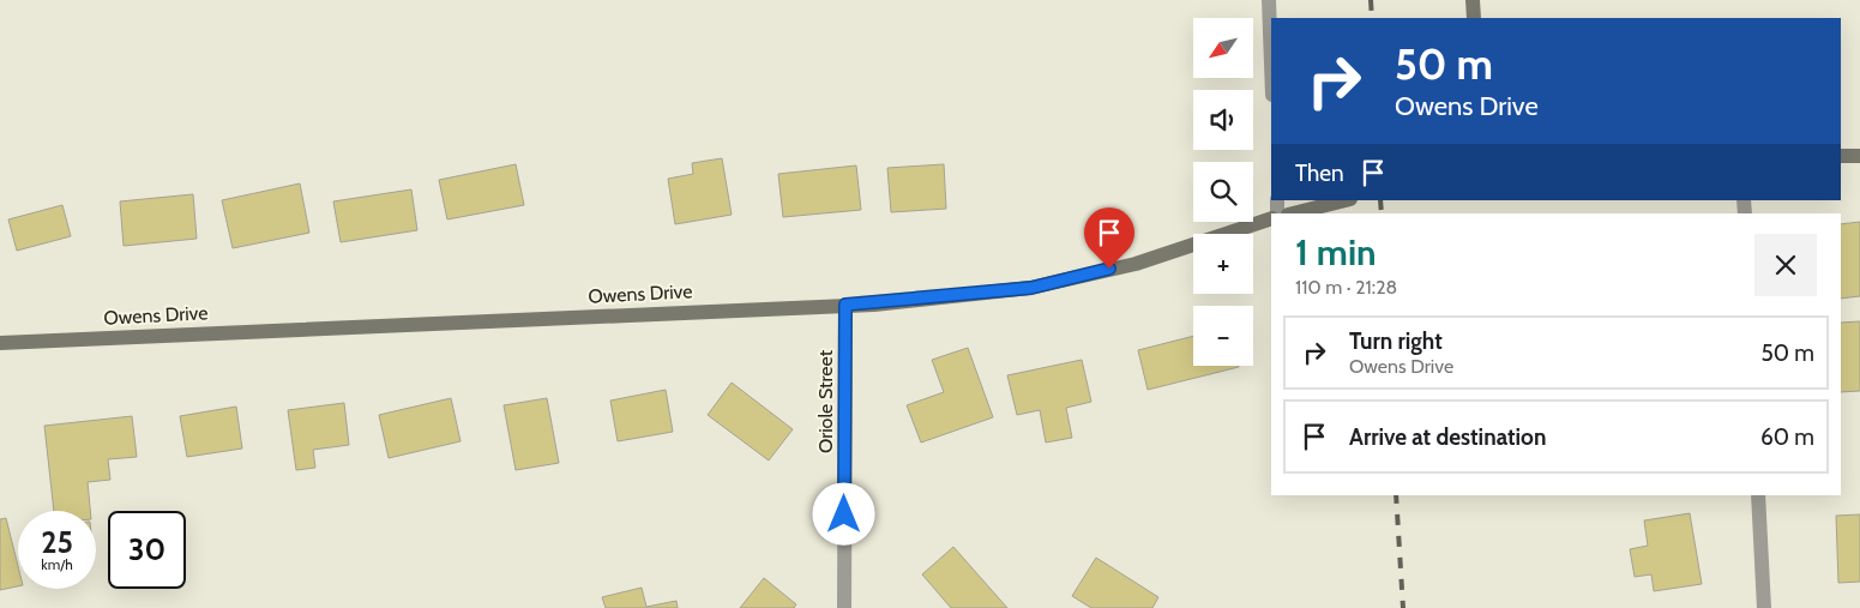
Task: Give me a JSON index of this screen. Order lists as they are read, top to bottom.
{
  "streets": {
    "street": ["Owens Drive", "Oriole Street"]
  },
  "crossings": [
    ["Owens Drive", "Oriole Street"]
  ],
  "north": "bottom left",
  "page": {
    "map_buttons": ["+", "−"],
    "turn": ["50 m", "Owens Drive"],
    "then": "Then",
    "heading": ["1 min", "110 m · 21:28"],
    "list": [
      {
        "name": "Turn right",
        "note": "Owens Drive",
        "value": "50 m"
      },
      {
        "name": "Arrive at destination",
        "value": "60 m"
      }
    ],
    "speed": "25 km/h",
    "limit": "30"
  }
}
